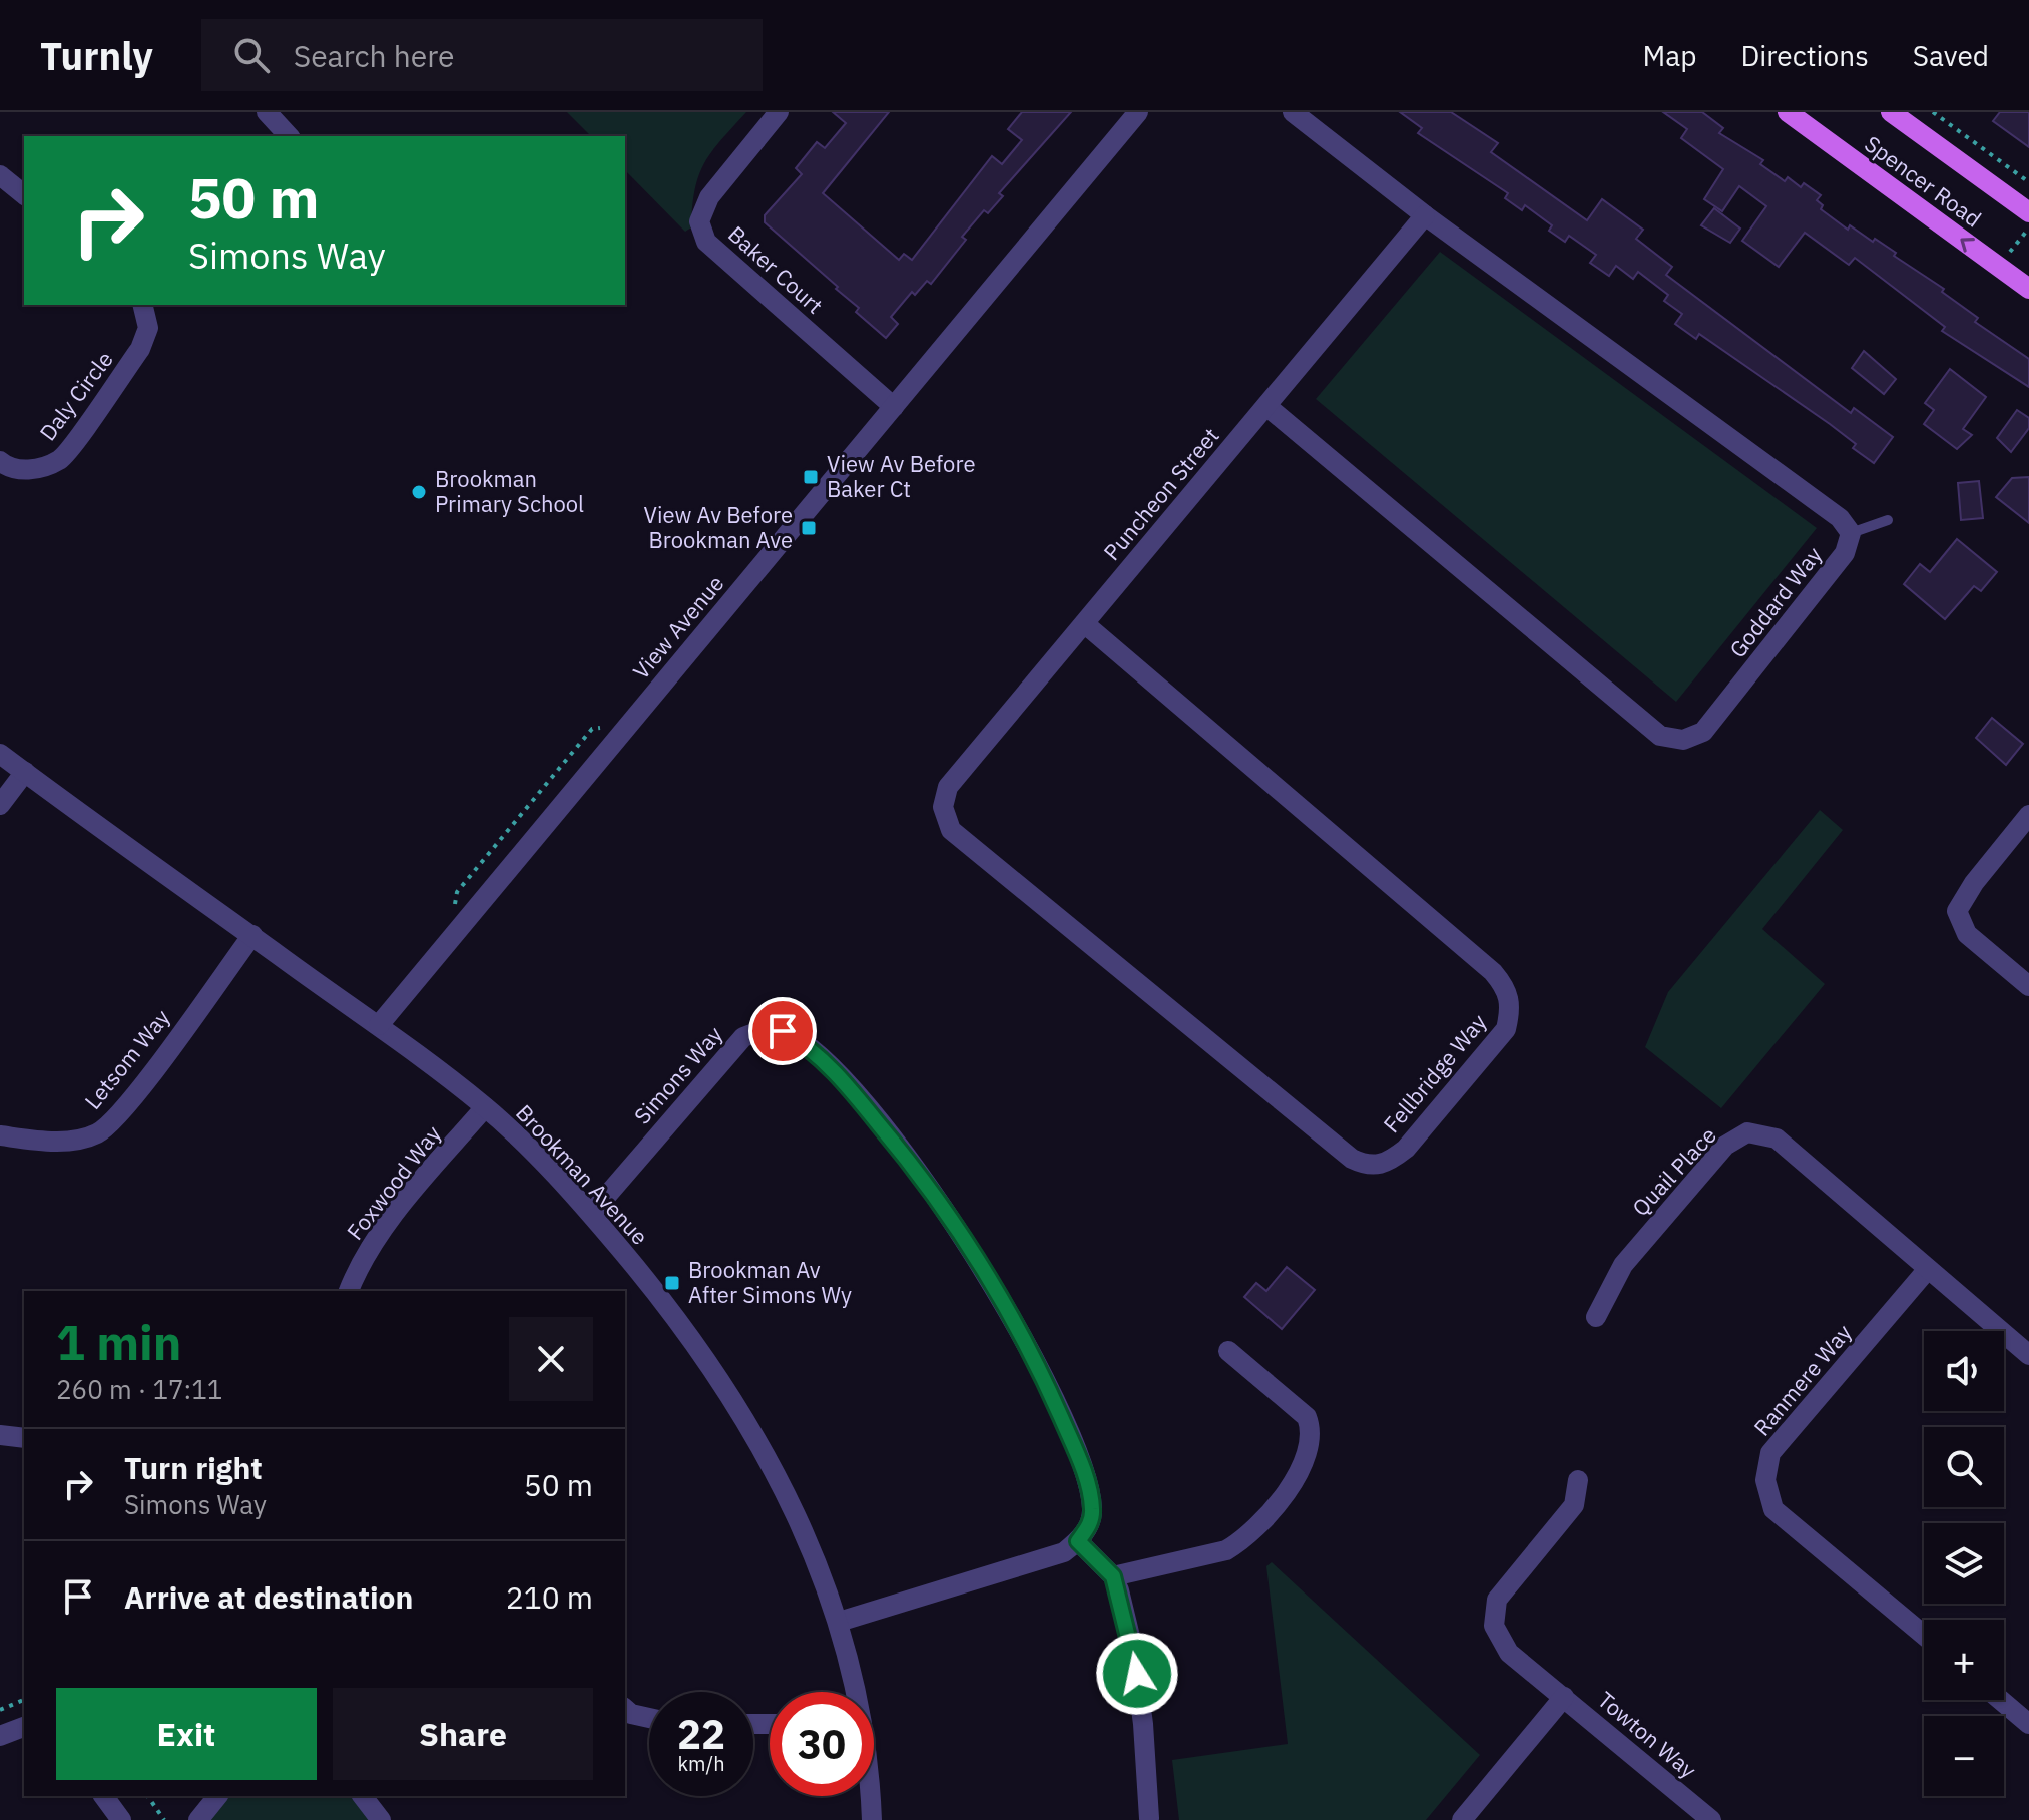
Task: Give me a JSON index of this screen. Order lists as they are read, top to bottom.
{
  "streets": {
    "main road": ["Spencer Road"],
    "street": [
      "Baker Court",
      "Daly Circle",
      "Puncheon Street",
      "Goddard Way",
      "View Avenue",
      "Letsom Way",
      "Fellbridge Way",
      "Simons Way",
      "Quail Place",
      "Brookman Avenue",
      "Foxwood Way",
      "Ranmere Way",
      "Towton Way"
    ]
  },
  "crossings": [
    ["Baker Court", "View Avenue"],
    ["Puncheon Street", "Goddard Way"],
    ["Puncheon Street", "Fellbridge Way"],
    ["View Avenue", "Brookman Avenue"],
    ["Letsom Way", "Brookman Avenue"],
    ["Simons Way", "Brookman Avenue"],
    ["Quail Place", "Ranmere Way"],
    ["Brookman Avenue", "Foxwood Way"]
  ],
  "places": {
    "transit": ["View Av Before Baker Ct", "View Av Before Brookman Ave", "Brookman Av After Simons Wy"],
    "other": ["Brookman Primary School"]
  },
  "page": {
    "header": "Turnly",
    "search": "Search here",
    "nav": ["Map", "Directions", "Saved"],
    "turn": ["50 m", "Simons Way"],
    "heading": ["1 min", "260 m · 17:11"],
    "map_buttons": ["+", "−"],
    "list": [
      {
        "name": "Turn right",
        "note": "Simons Way",
        "value": "50 m"
      },
      {
        "name": "Arrive at destination",
        "value": "210 m"
      }
    ],
    "buttons": ["Exit", "Share"],
    "speed": "22 km/h",
    "limit": "30"
  }
}
